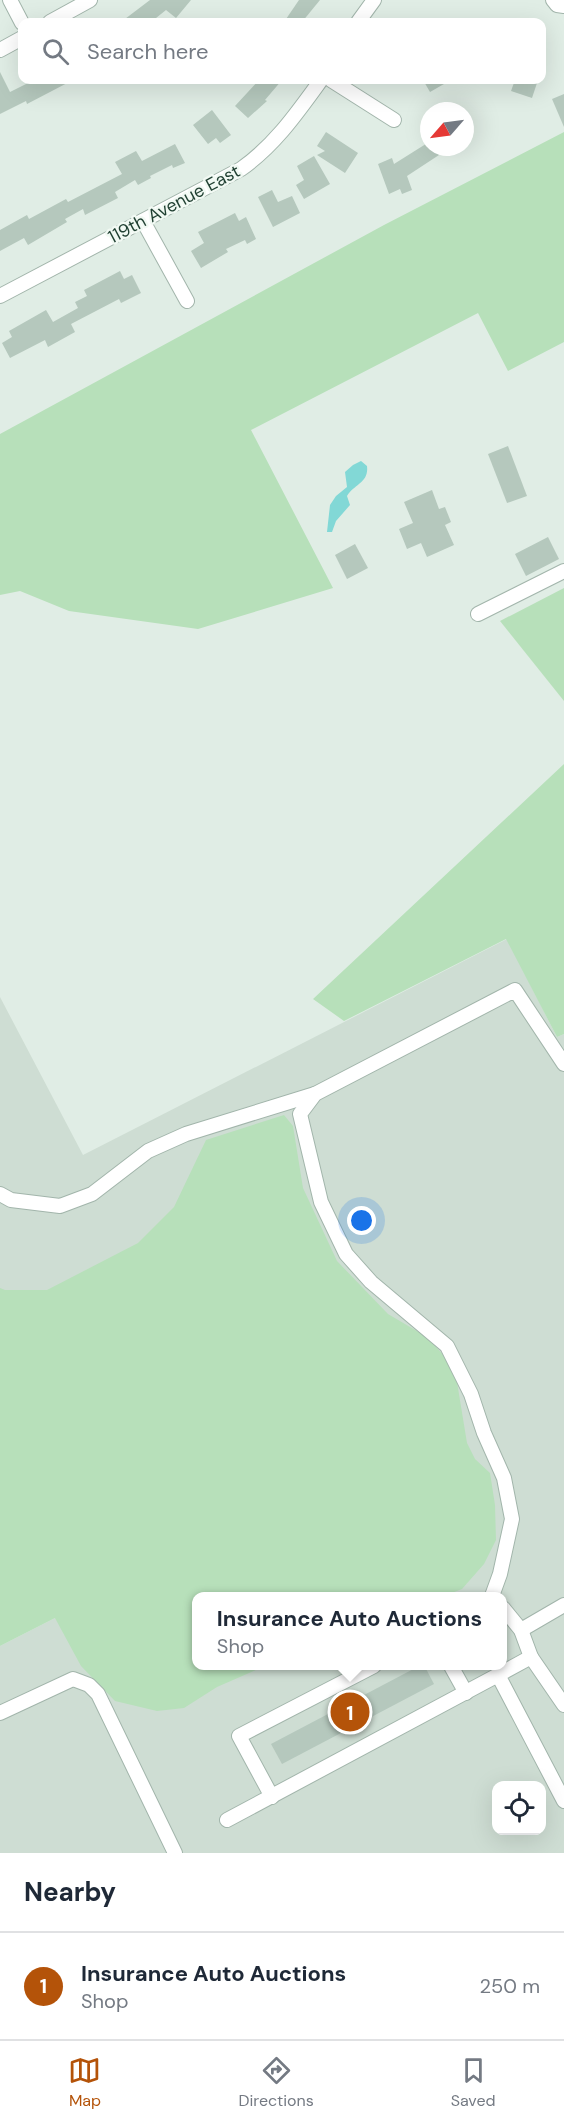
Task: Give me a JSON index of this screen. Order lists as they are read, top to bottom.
{
  "streets": {
    "street": ["119th Avenue East"]
  },
  "north": "bottom left",
  "page": {
    "search": "Search here",
    "popup": ["Insurance Auto Auctions", "Shop"],
    "pins": "1",
    "heading": "Nearby",
    "list": [
      {
        "mark": "1",
        "name": "Insurance Auto Auctions",
        "note": "Shop",
        "value": "250 m"
      }
    ],
    "nav": ["Map", "Directions", "Saved"]
  }
}
